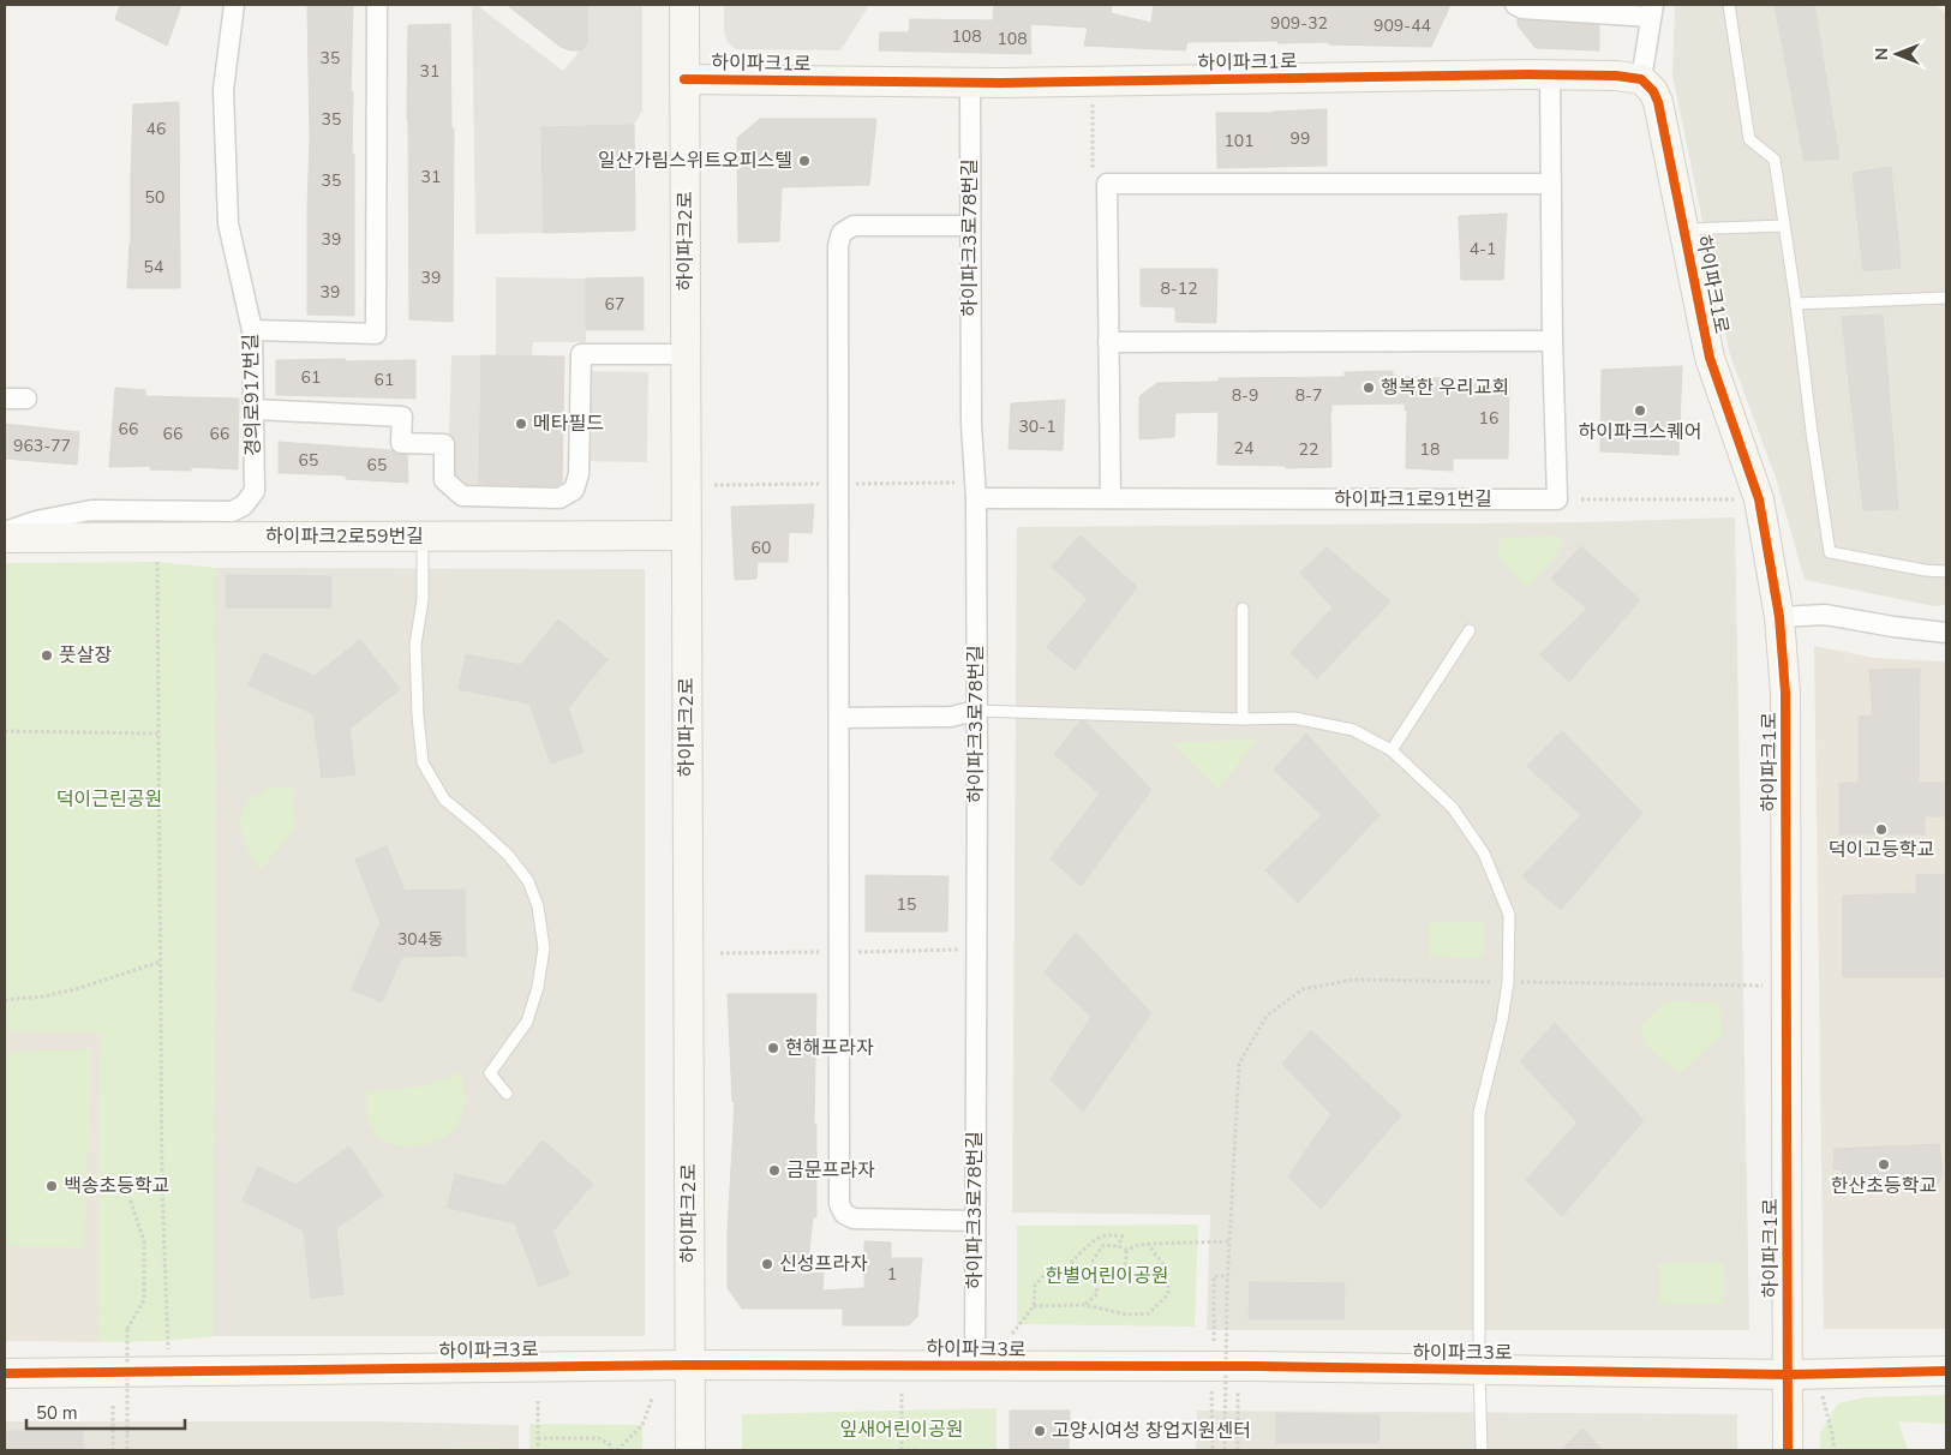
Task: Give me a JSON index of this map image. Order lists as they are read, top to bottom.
{
  "streets": {
    "street": [
      "하이파크1로",
      "하이파크3로78번길",
      "하이파크2로",
      "경의로917번길",
      "하이파크1로91번길",
      "하이파크2로59번길",
      "하이파크3로"
    ]
  },
  "crossings": [
    ["하이파크1로", "하이파크3로78번길"],
    ["하이파크1로", "하이파크2로"],
    ["하이파크1로", "하이파크1로91번길"],
    ["하이파크1로", "하이파크3로"],
    ["하이파크3로78번길", "하이파크1로91번길"],
    ["하이파크3로78번길", "하이파크3로"],
    ["하이파크2로", "하이파크2로59번길"],
    ["하이파크2로", "하이파크3로"]
  ],
  "parks": ["덕이근린공원", "한별어린이공원", "잎새어린이공원"],
  "places": [
    "일산가림스위트오피스텔",
    "행복한 우리교회",
    "하이파크스퀘어",
    "메타필드",
    "풋살장",
    "덕이고등학교",
    "현해프라자",
    "한산초등학교",
    "금문프라자",
    "백송초등학교",
    "신성프라자",
    "고양시여성 창업지원센터"
  ],
  "house_numbers": [
    "909-32",
    "909-44",
    "108",
    "108",
    "35",
    "31",
    "35",
    "46",
    "99",
    "101",
    "31",
    "35",
    "50",
    "39",
    "4-1",
    "54",
    "39",
    "8-12",
    "39",
    "67",
    "61",
    "61",
    "8-9",
    "8-7",
    "16",
    "30-1",
    "66",
    "66",
    "66",
    "963-77",
    "24",
    "22",
    "18",
    "65",
    "65",
    "60",
    "15",
    "304동",
    "1"
  ],
  "scale_bar": "50 m",
  "north": "left"
}
